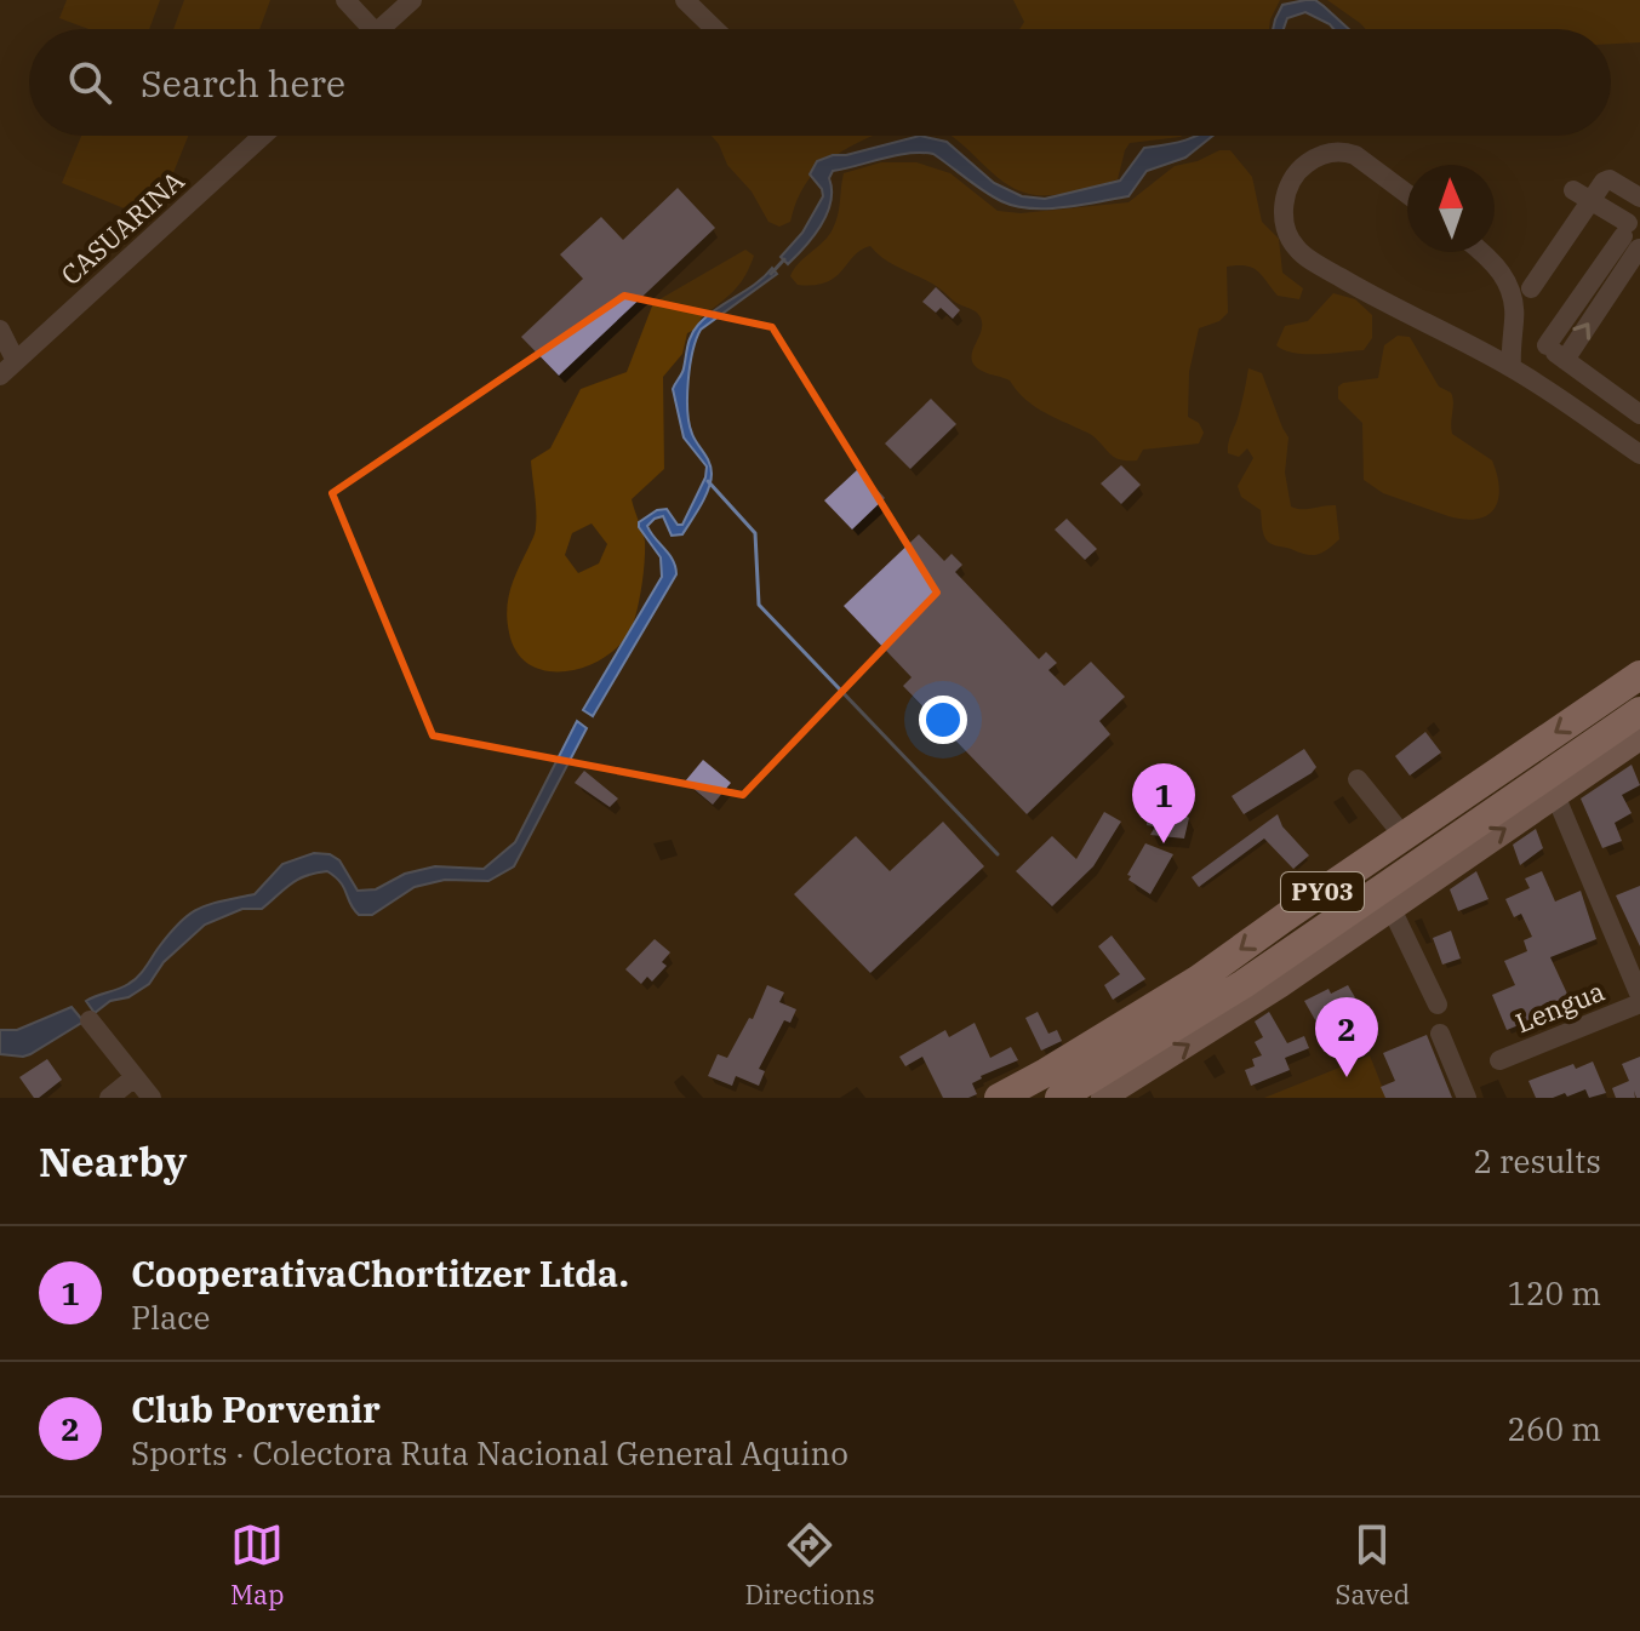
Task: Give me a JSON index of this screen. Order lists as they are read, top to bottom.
{
  "streets": {
    "highway": ["PY03"],
    "street": ["CASUARINA", "Lengua"]
  },
  "north": "top",
  "page": {
    "search": "Search here",
    "pins": ["1", "2"],
    "heading": ["Nearby", "2 results"],
    "list": [
      {
        "mark": "1",
        "name": "CooperativaChortitzer Ltda.",
        "note": "Place",
        "value": "120 m"
      },
      {
        "mark": "2",
        "name": "Club Porvenir",
        "note": "Sports · Colectora Ruta Nacional General Aquino",
        "value": "260 m"
      }
    ],
    "nav": ["Map", "Directions", "Saved"]
  }
}
